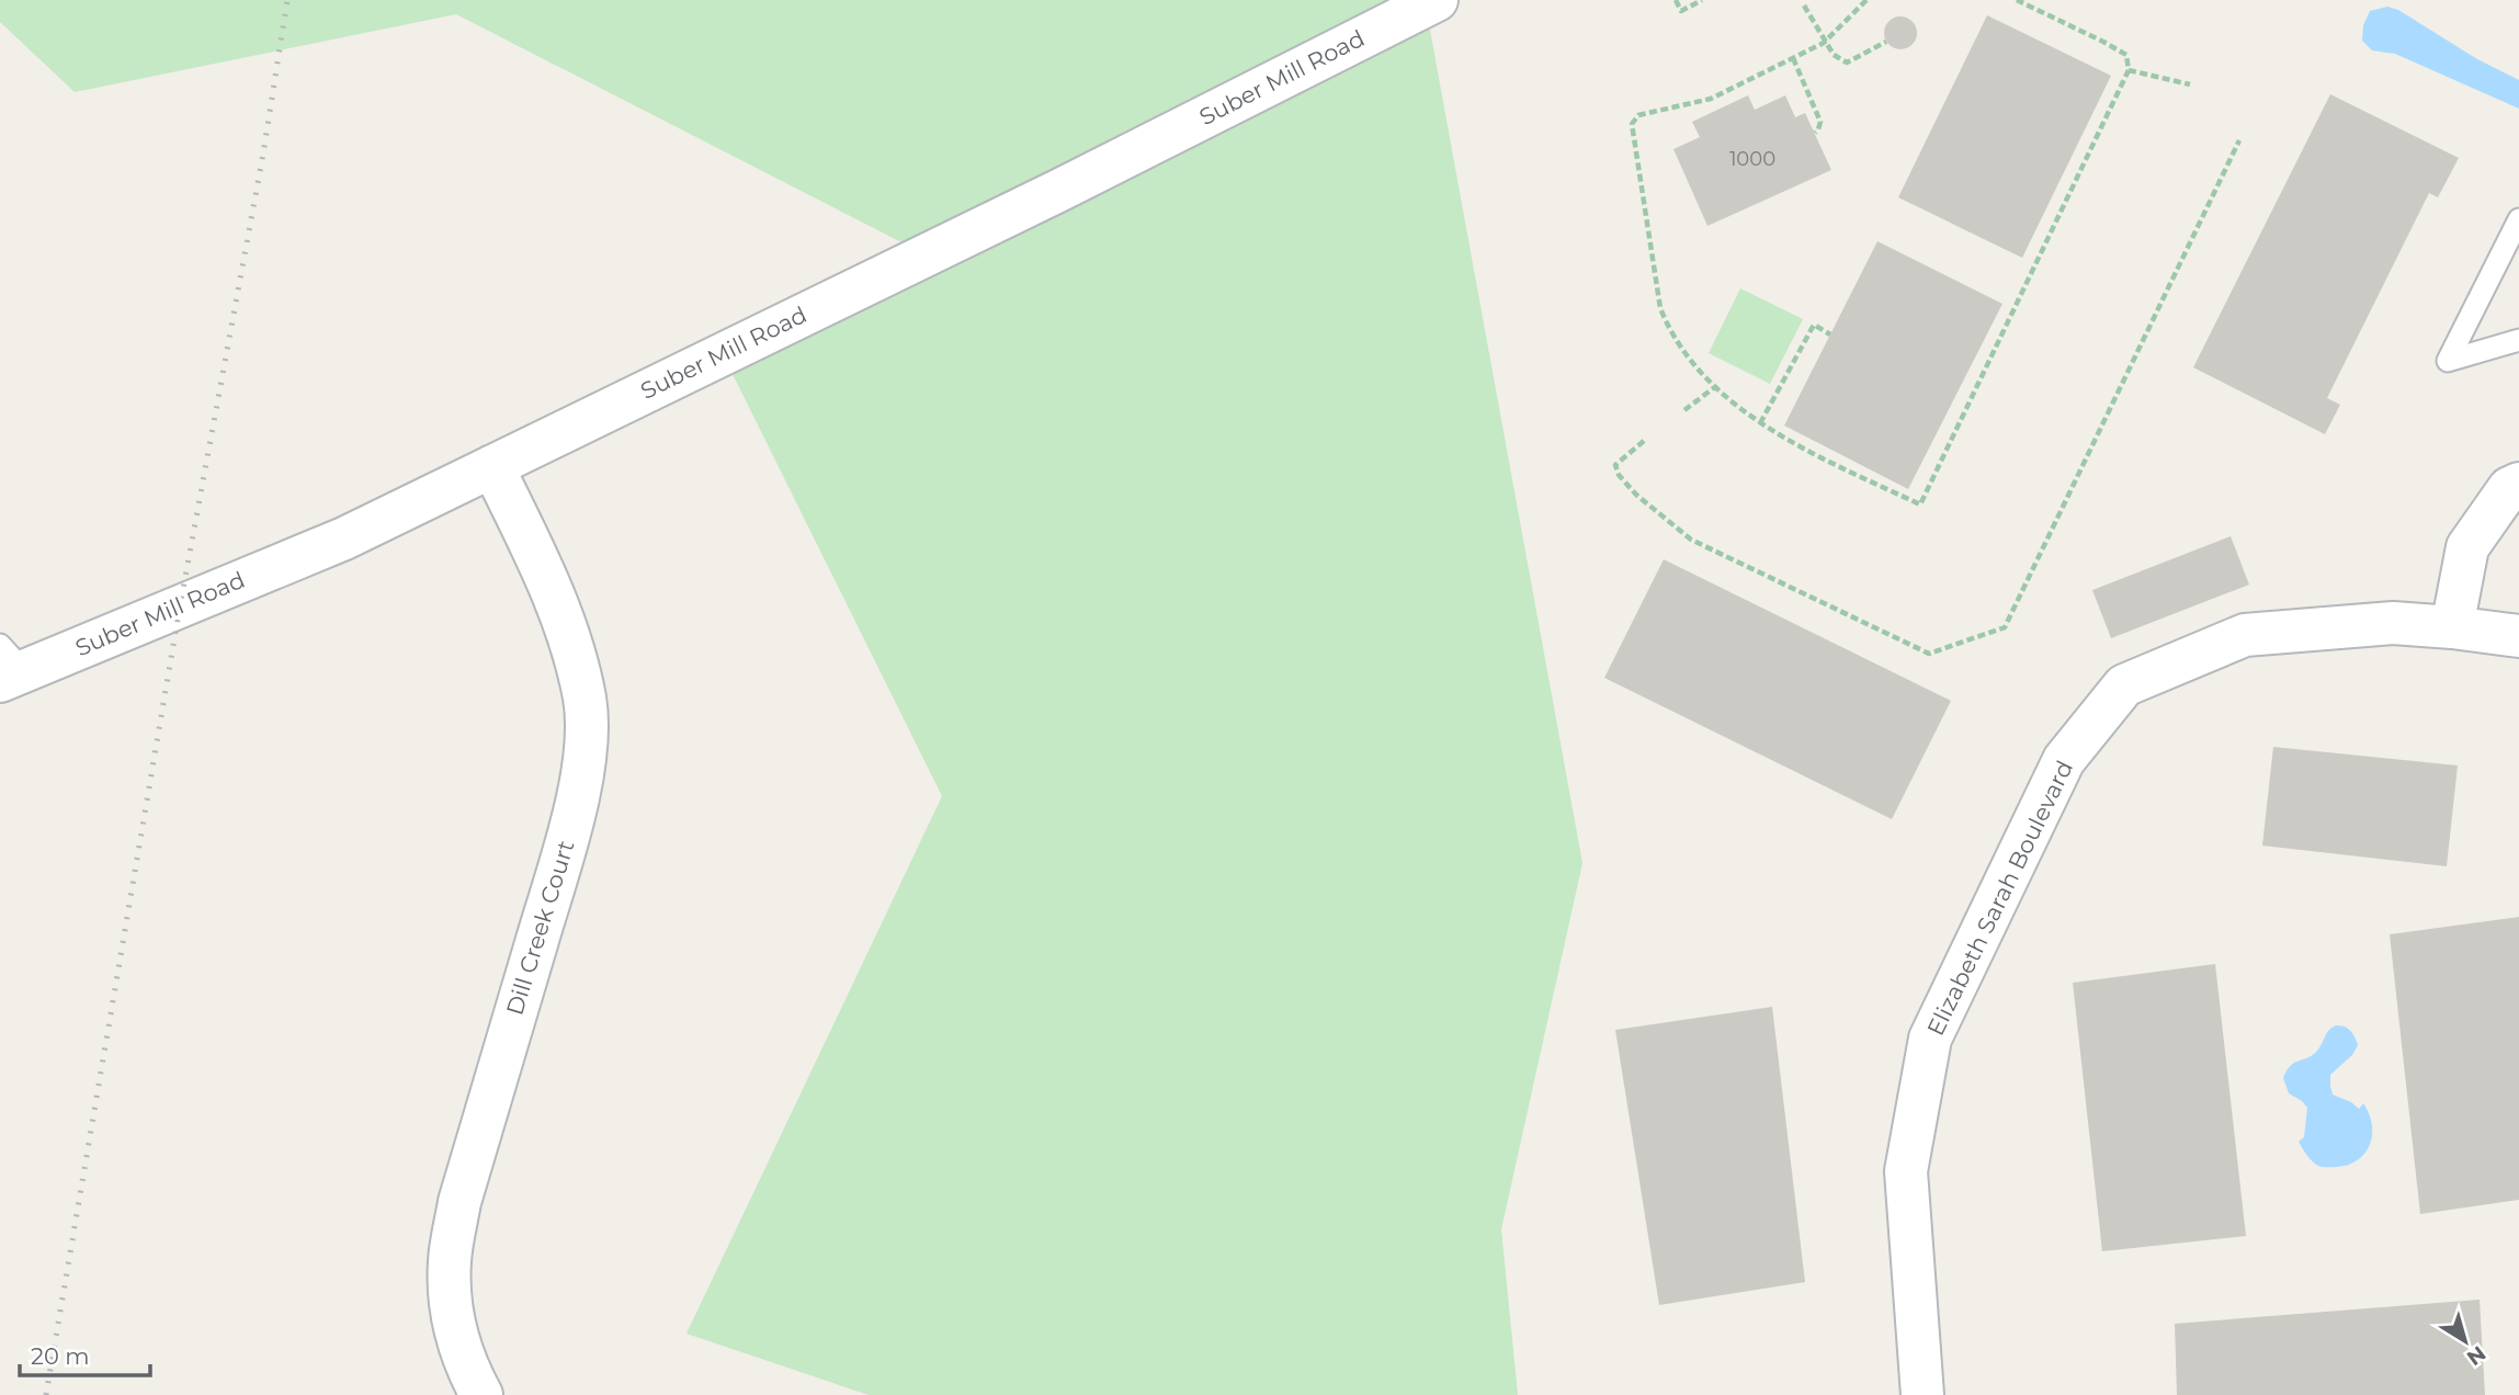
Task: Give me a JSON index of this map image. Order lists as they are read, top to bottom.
{
  "streets": {
    "street": ["Suber Mill Road", "Elizabeth Sarah Boulevard", "Dill Creek Court"]
  },
  "crossings": [
    ["Suber Mill Road", "Dill Creek Court"]
  ],
  "house_numbers": ["1000"],
  "scale_bar": "20 m",
  "north": "bottom right"
}
